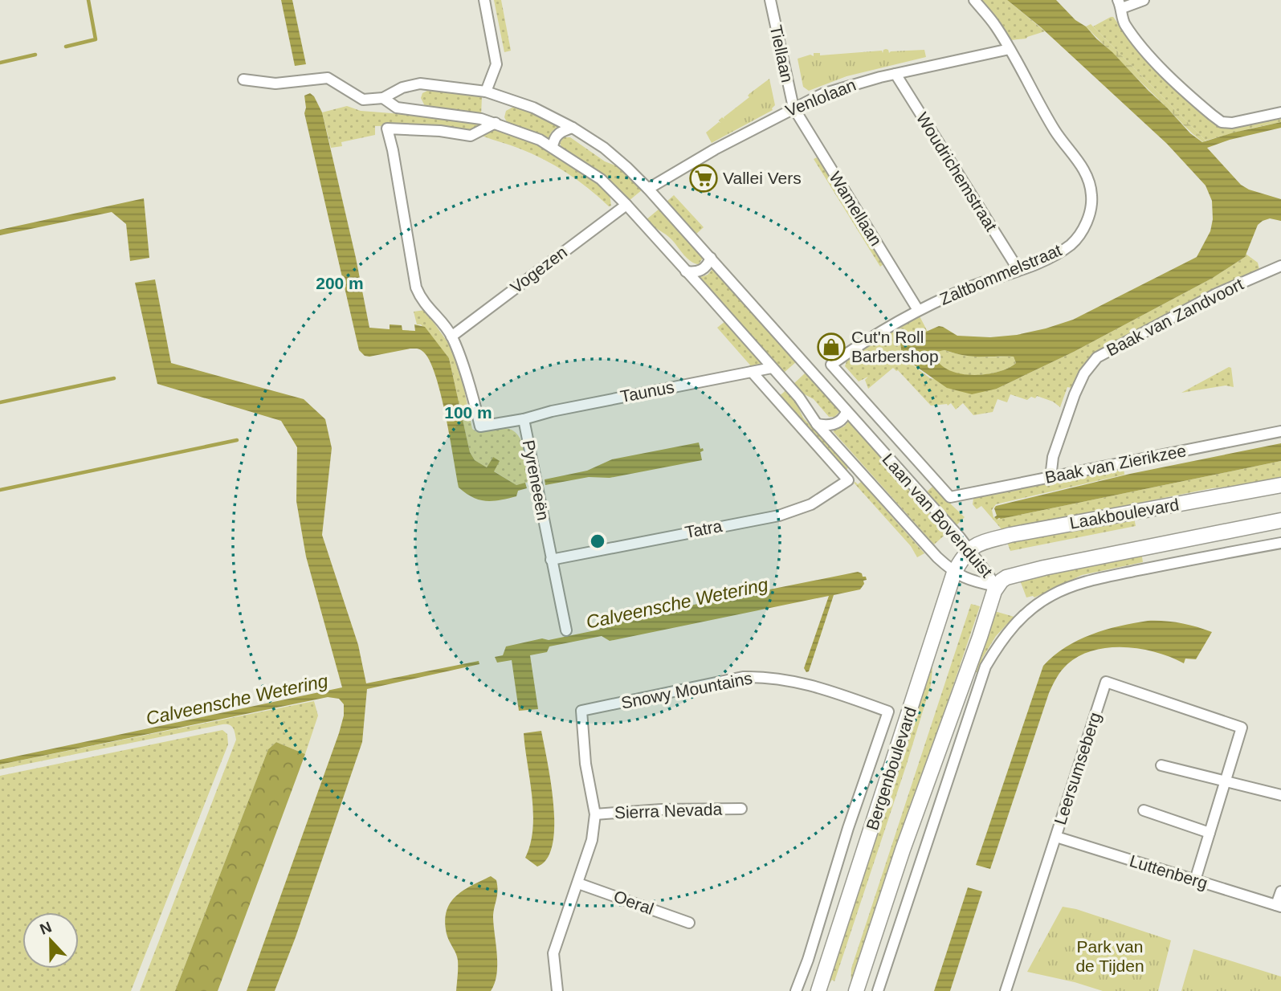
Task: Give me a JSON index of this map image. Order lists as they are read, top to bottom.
{
  "streets": {
    "main road": ["Laakboulevard", "Bergenboulevard"],
    "street": [
      "Tiellaan",
      "Venlolaan",
      "Woudrichemstraat",
      "Wamellaan",
      "Vogezen",
      "Zaltbommelstraat",
      "Baak van Zandvoort",
      "Taunus",
      "Baak van Zierikzee",
      "Pyreneeën",
      "Laan van Bovenduist",
      "Tatra",
      "Snowy Mountains",
      "Leersumseberg",
      "Sierra Nevada",
      "Luttenberg",
      "Oeral"
    ]
  },
  "crossings": [
    ["Tiellaan", "Venlolaan"],
    ["Tiellaan", "Wamellaan"],
    ["Venlolaan", "Woudrichemstraat"],
    ["Venlolaan", "Wamellaan"],
    ["Venlolaan", "Zaltbommelstraat"],
    ["Venlolaan", "Laan van Bovenduist"],
    ["Woudrichemstraat", "Zaltbommelstraat"],
    ["Wamellaan", "Zaltbommelstraat"],
    ["Vogezen", "Pyreneeën"],
    ["Vogezen", "Laan van Bovenduist"],
    ["Zaltbommelstraat", "Laan van Bovenduist"],
    ["Baak van Zandvoort", "Baak van Zierikzee"],
    ["Taunus", "Pyreneeën"],
    ["Taunus", "Laan van Bovenduist"],
    ["Taunus", "Tatra"],
    ["Baak van Zierikzee", "Laan van Bovenduist"],
    ["Pyreneeën", "Laan van Bovenduist"],
    ["Pyreneeën", "Tatra"],
    ["Laakboulevard", "Laan van Bovenduist"],
    ["Laakboulevard", "Bergenboulevard"],
    ["Laan van Bovenduist", "Bergenboulevard"],
    ["Snowy Mountains", "Bergenboulevard"],
    ["Snowy Mountains", "Sierra Nevada"],
    ["Leersumseberg", "Luttenberg"]
  ],
  "water": ["Calveensche Wetering"],
  "parks": ["Park van de Tijden"],
  "places": {
    "supermarket": ["Vallei Vers"],
    "shop": ["Cut'n Roll Barbershop"]
  },
  "north": "top",
  "rings": ["200 m", "100 m"]
}
